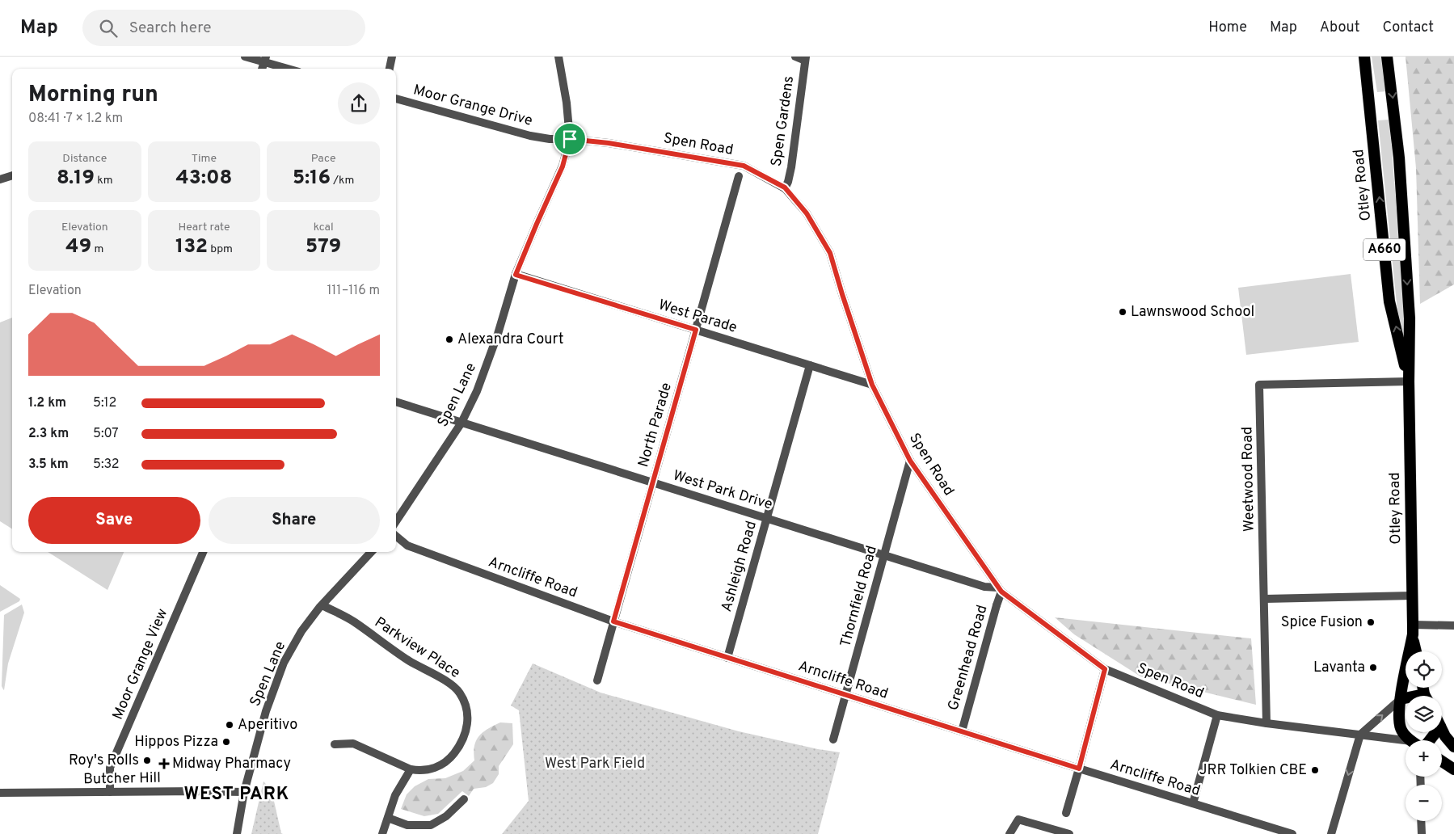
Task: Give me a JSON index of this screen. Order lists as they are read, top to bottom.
{
  "streets": {
    "highway": ["Otley Road", "A660"],
    "street": [
      "Moor Grange Drive",
      "Spen Gardens",
      "Spen Road",
      "West Parade",
      "Spen Lane",
      "North Parade",
      "Weetwood Road",
      "West Park Drive",
      "Ashleigh Road",
      "Arncliffe Road",
      "Thornfield Road",
      "Parkview Place",
      "Greenhead Road",
      "Moor Grange View",
      "Butcher Hill"
    ]
  },
  "crossings": [
    ["Moor Grange Drive", "Spen Road"],
    ["Moor Grange Drive", "Spen Lane"],
    ["Spen Gardens", "Spen Road"],
    ["Spen Road", "West Parade"],
    ["Spen Road", "Spen Lane"],
    ["Spen Road", "Weetwood Road"],
    ["Spen Road", "West Park Drive"],
    ["Spen Road", "Thornfield Road"],
    ["Spen Road", "Greenhead Road"],
    ["Otley Road", "Weetwood Road"],
    ["West Parade", "Spen Lane"],
    ["West Parade", "North Parade"],
    ["West Parade", "Ashleigh Road"],
    ["Spen Lane", "West Park Drive"],
    ["Spen Lane", "Parkview Place"],
    ["Spen Lane", "Butcher Hill"],
    ["North Parade", "West Park Drive"],
    ["North Parade", "Arncliffe Road"],
    ["West Park Drive", "Ashleigh Road"],
    ["West Park Drive", "Thornfield Road"],
    ["West Park Drive", "Greenhead Road"],
    ["Ashleigh Road", "Arncliffe Road"],
    ["Arncliffe Road", "Thornfield Road"],
    ["Arncliffe Road", "Greenhead Road"],
    ["Moor Grange View", "Butcher Hill"]
  ],
  "districts": ["WEST PARK"],
  "parks": ["West Park Field"],
  "places": {
    "other": [
      "Lawnswood School",
      "Alexandra Court",
      "Spice Fusion",
      "Lavanta",
      "Aperitivo",
      "Hippos Pizza",
      "Roy's Rolls",
      "JRR Tolkien CBE"
    ],
    "health": ["Midway Pharmacy"]
  },
  "page": {
    "header": "Map",
    "search": "Search here",
    "nav": [
      "Home",
      "Map",
      "About",
      "Contact"
    ],
    "heading": ["Morning run", "08:41 · 7 × 1.2 km"],
    "stats": [
      ["Distance", "8.19 km"],
      ["Time", "43:08"],
      ["Pace", "5:16 /km"],
      ["Elevation", "49 m"],
      ["Heart rate", "132 bpm"],
      ["kcal", "579"]
    ],
    "chart": ["Elevation", "111–116 m"],
    "list": [
      {
        "name": "1.2 km",
        "note": "5:12"
      },
      {
        "name": "2.3 km",
        "note": "5:07"
      },
      {
        "name": "3.5 km",
        "note": "5:32"
      }
    ],
    "buttons": ["Save", "Share"],
    "map_buttons": ["+", "−"]
  }
}
